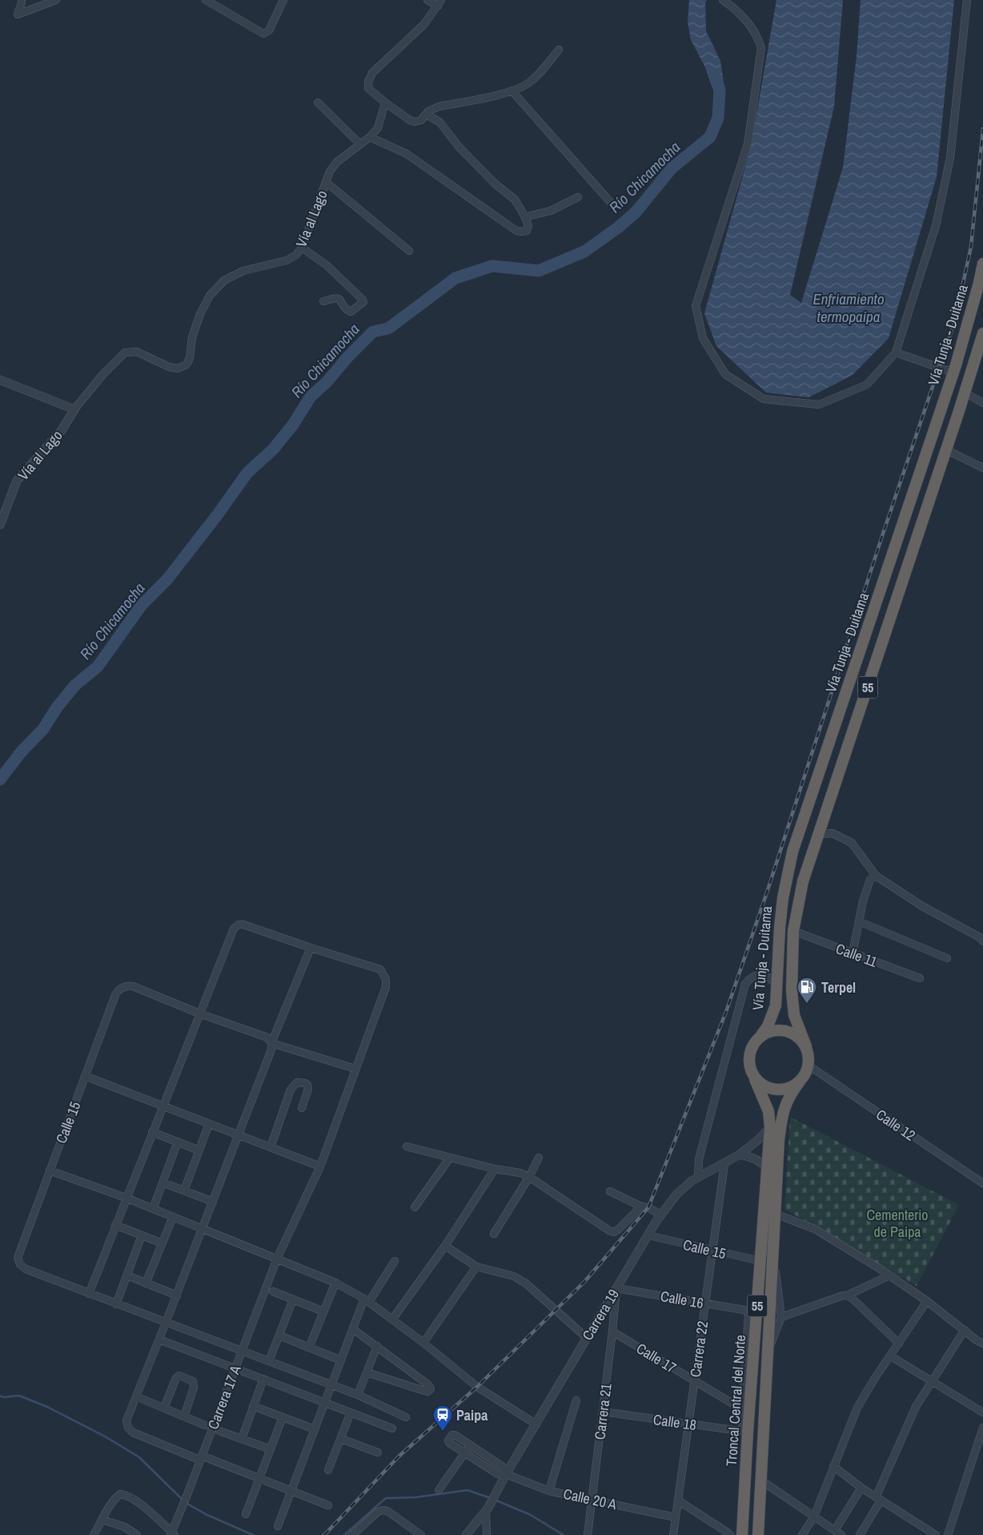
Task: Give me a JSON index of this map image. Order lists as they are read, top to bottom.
{
  "streets": {
    "highway": ["Vía Tunja - Duitama", "55", "Troncal Central del Norte"],
    "street": [
      "Vía al Lago",
      "Calle 11",
      "Calle 15",
      "Calle 12",
      "Calle 16",
      "Carrera 19",
      "Carrera 22",
      "Calle 17",
      "Carrera 17 A",
      "Carrera 21",
      "Calle 18",
      "Calle 20 A"
    ]
  },
  "crossings": [
    ["Vía Tunja - Duitama", "55"],
    ["Vía Tunja - Duitama", "Calle 11"],
    ["Vía Tunja - Duitama", "Calle 12"],
    ["Vía Tunja - Duitama", "Troncal Central del Norte"],
    ["55", "Calle 12"],
    ["55", "Troncal Central del Norte"],
    ["Calle 15", "Carrera 19"],
    ["Calle 15", "Carrera 22"],
    ["Calle 15", "Carrera 17 A"],
    ["Calle 15", "Troncal Central del Norte"],
    ["Calle 12", "Troncal Central del Norte"],
    ["Calle 16", "Carrera 19"],
    ["Calle 16", "Carrera 22"],
    ["Calle 16", "Calle 17"],
    ["Calle 16", "Carrera 21"],
    ["Carrera 19", "Carrera 22"],
    ["Carrera 19", "Troncal Central del Norte"],
    ["Carrera 19", "Carrera 21"],
    ["Carrera 19", "Calle 20 A"],
    ["Carrera 22", "Calle 17"],
    ["Carrera 22", "Calle 18"],
    ["Carrera 22", "Calle 20 A"],
    ["Calle 17", "Carrera 21"],
    ["Troncal Central del Norte", "Calle 18"],
    ["Carrera 21", "Calle 18"],
    ["Carrera 21", "Calle 20 A"]
  ],
  "water": ["Río Chicamocha", "Enfriamiento termopaipa"],
  "parks": ["Cementerio de Paipa"],
  "places": {
    "fuel station": ["Terpel"],
    "station": ["Paipa"]
  }
}
